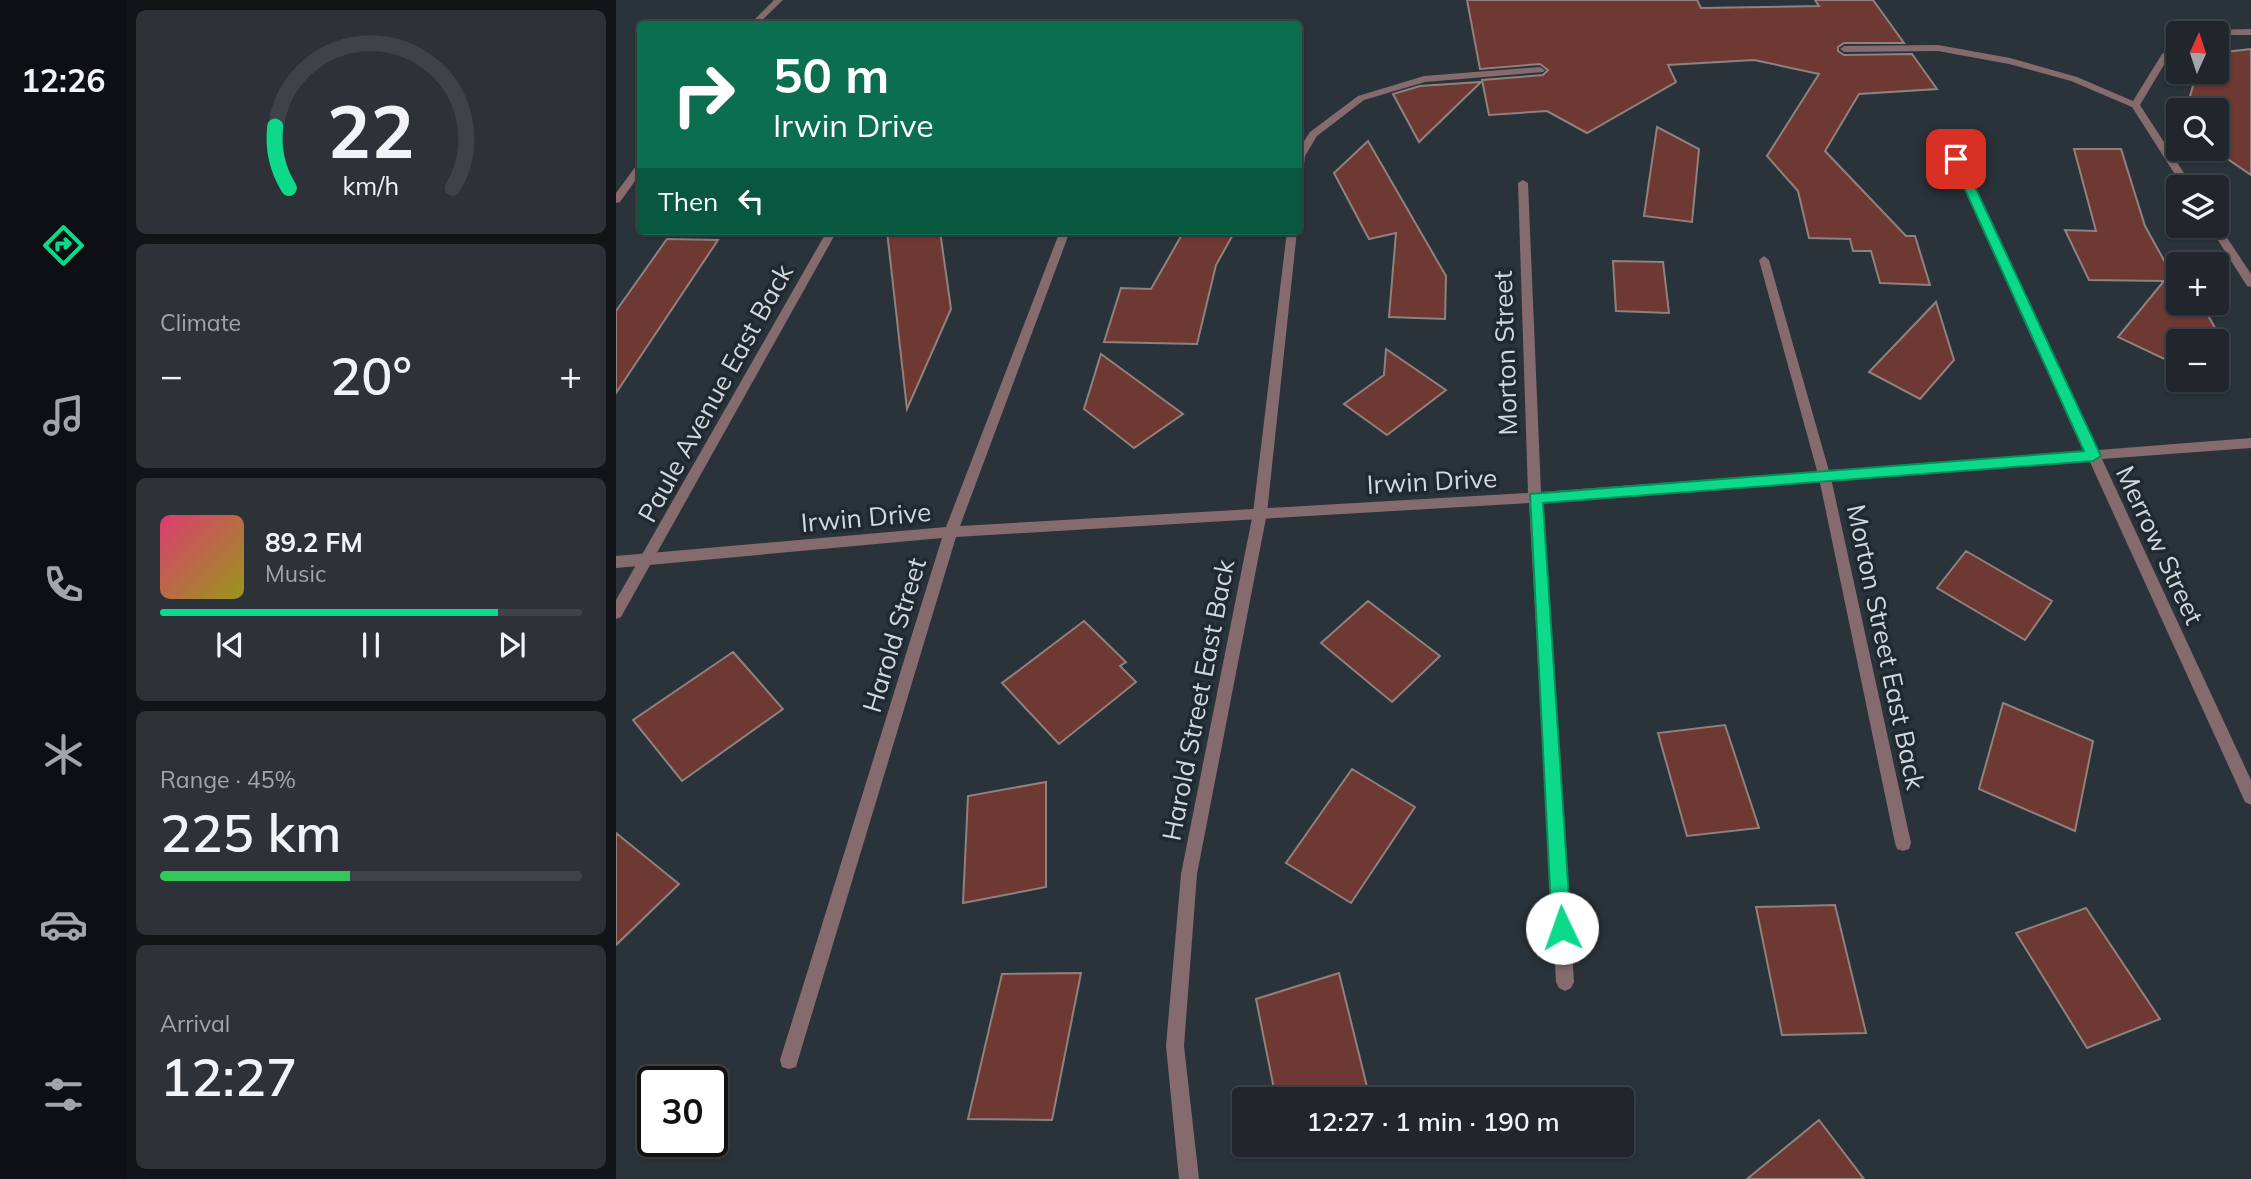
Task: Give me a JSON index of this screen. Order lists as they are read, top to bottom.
{
  "streets": {
    "street": [
      "Morton Street",
      "Paule Avenue East Back",
      "Irwin Drive",
      "Merrow Street",
      "Harold Street",
      "Morton Street East Back",
      "Harold Street East Back"
    ]
  },
  "crossings": [
    ["Morton Street", "Irwin Drive"],
    ["Paule Avenue East Back", "Irwin Drive"],
    ["Irwin Drive", "Merrow Street"],
    ["Irwin Drive", "Harold Street"],
    ["Irwin Drive", "Morton Street East Back"],
    ["Irwin Drive", "Harold Street East Back"]
  ],
  "north": "top",
  "page": {
    "tabs": "12:26",
    "map_buttons": ["+", "−"],
    "turn": ["50 m", "Irwin Drive"],
    "then": "Then",
    "tile": [
      "Climate",
      ["Range · 45%", "225 km"],
      ["Arrival", "12:27"]
    ],
    "heat": ["−", "20°", "+"],
    "song": ["89.2 FM", "Music"],
    "limit": "30",
    "trip": "12:27 · 1 min · 190 m",
    "gauge": ["22", "km/h"]
  }
}
